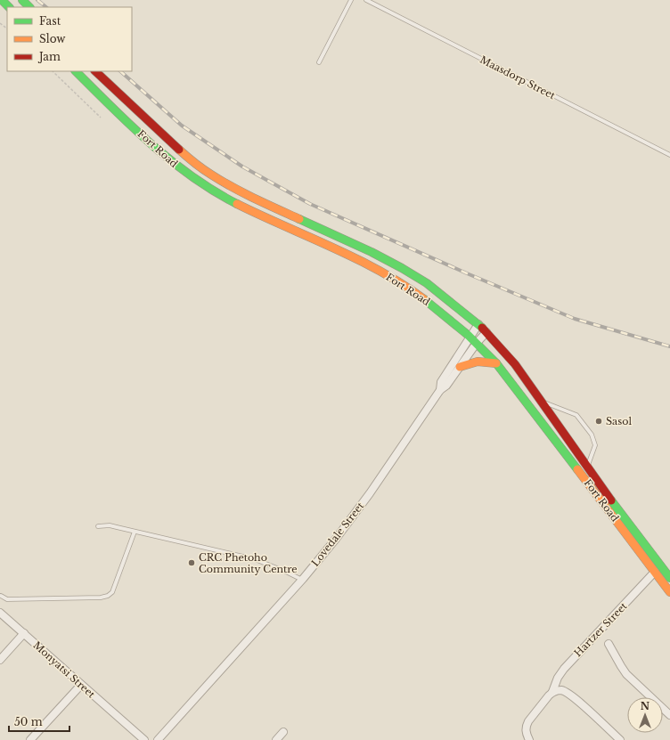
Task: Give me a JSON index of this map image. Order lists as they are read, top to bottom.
{
  "streets": {
    "main road": ["Fort Road"],
    "street": ["Lovedale Street", "Hartzer Street", "Monyatsi Street"],
    "lane": ["Maasdorp Street"]
  },
  "crossings": [
    ["Fort Road", "Lovedale Street"],
    ["Fort Road", "Hartzer Street"]
  ],
  "places": ["Sasol", "CRC Phetoho Community Centre"],
  "legend": ["Fast", "Slow", "Jam"],
  "scale_bar": "50 m",
  "north": "top"
}
